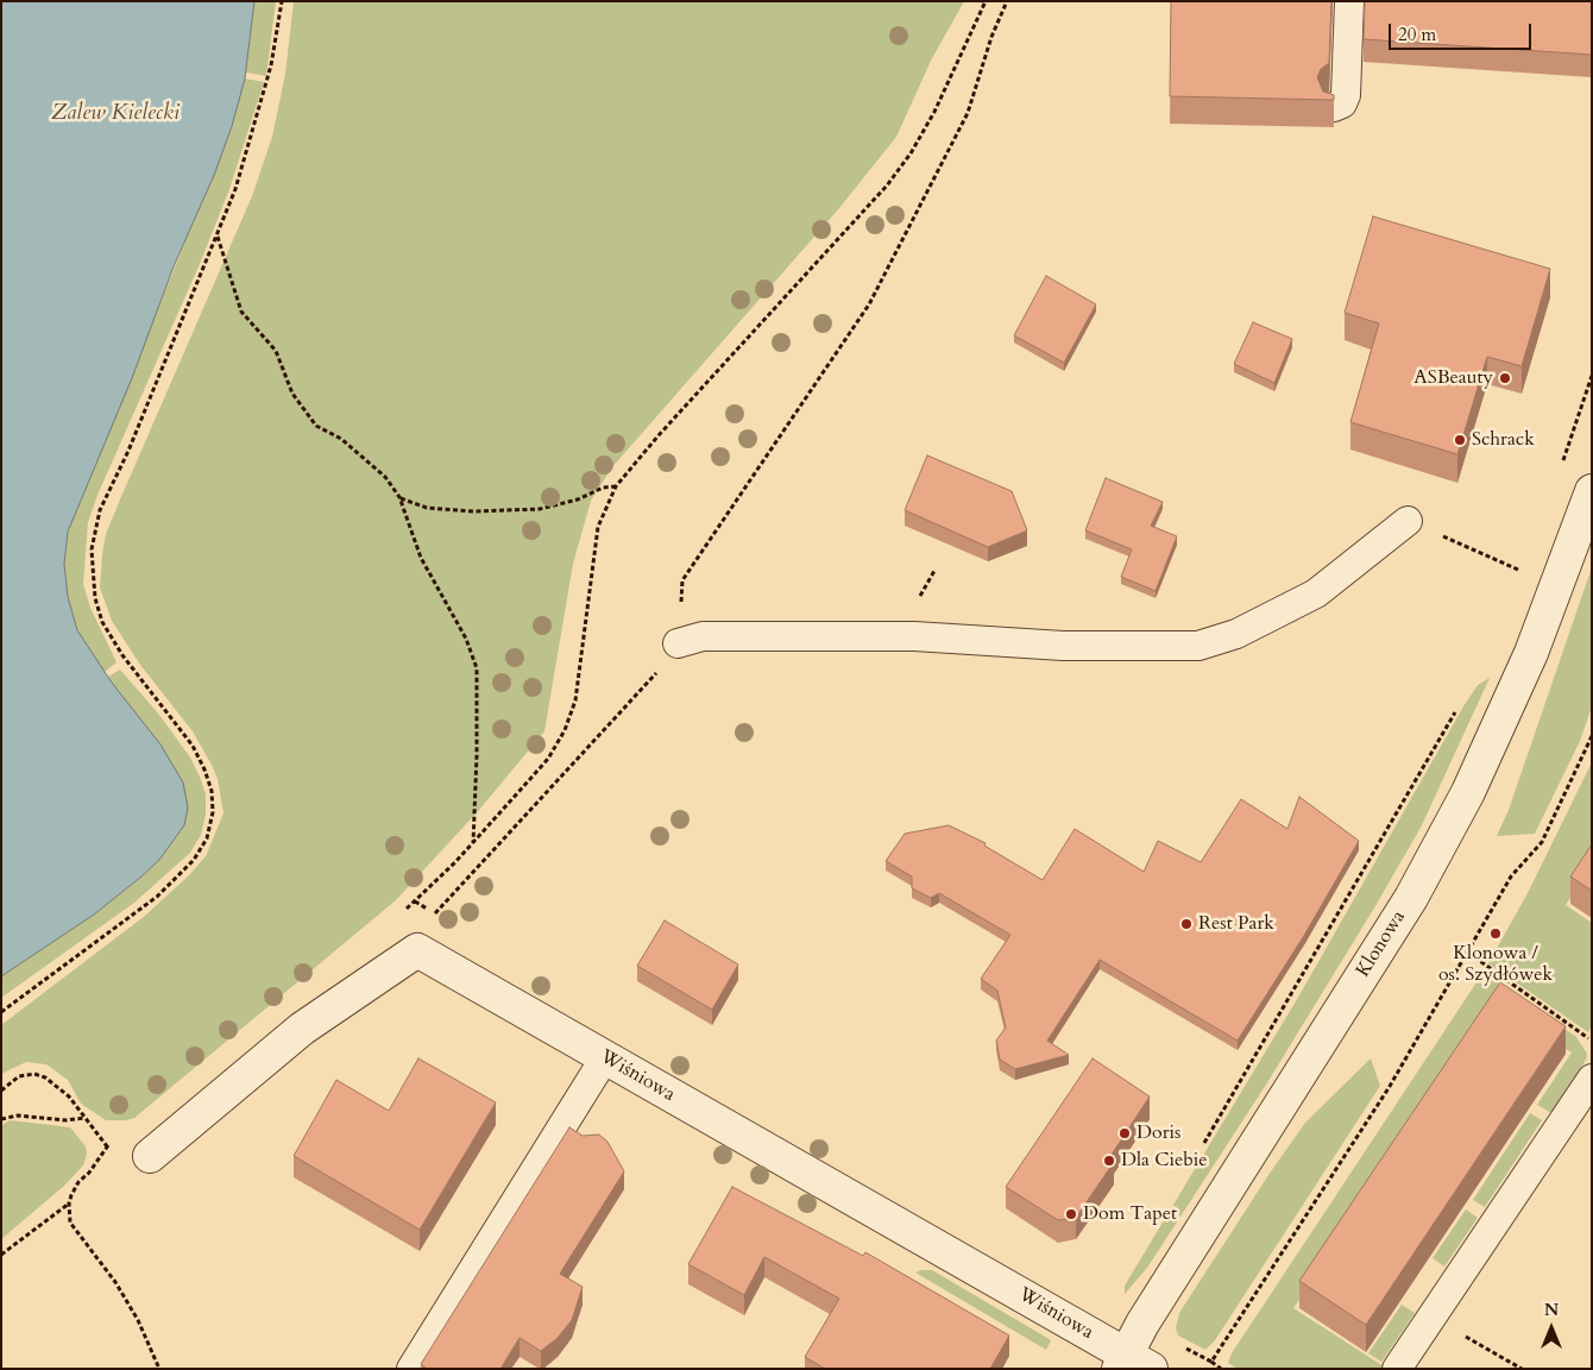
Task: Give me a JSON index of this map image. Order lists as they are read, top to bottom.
{
  "streets": {
    "street": ["Klonowa", "Wiśniowa"]
  },
  "crossings": [
    ["Klonowa", "Wiśniowa"]
  ],
  "water": ["Zalew Kielecki"],
  "places": [
    "ASBeauty",
    "Schrack",
    "Rest Park",
    "Klonowa / os. Szydłówek",
    "Doris",
    "Dla Ciebie",
    "Dom Tapet"
  ],
  "scale_bar": "20 m",
  "north": "top"
}
